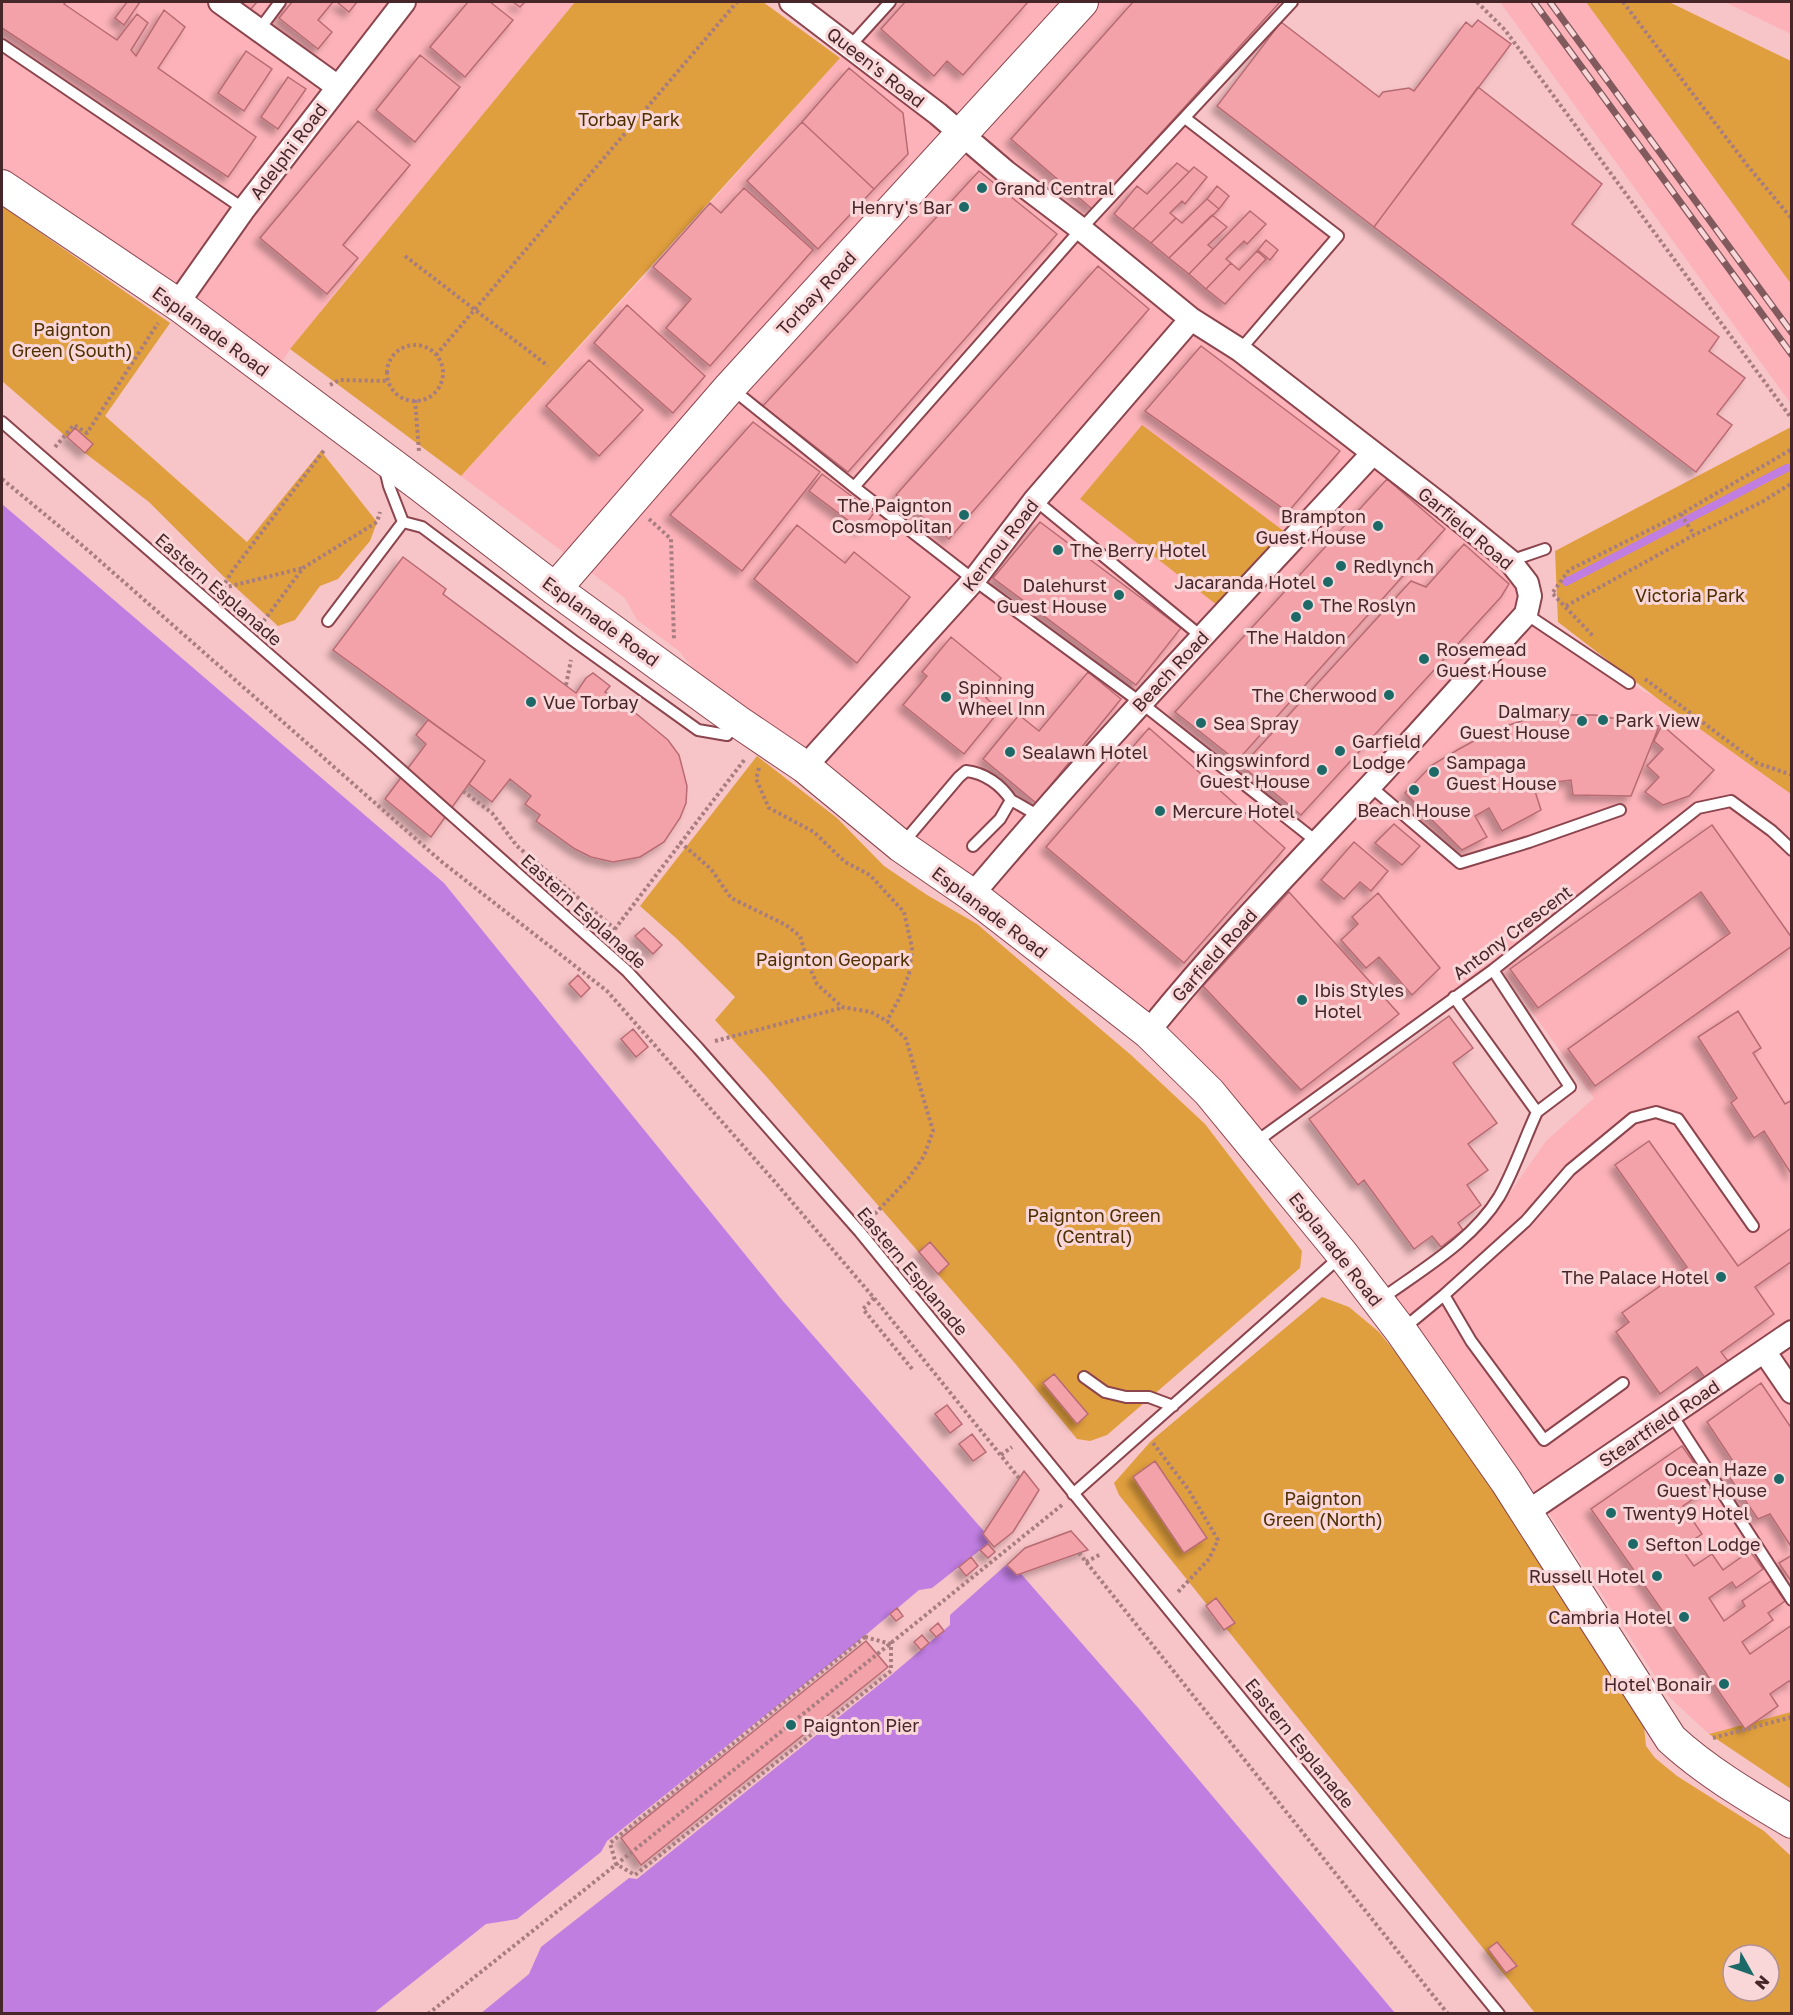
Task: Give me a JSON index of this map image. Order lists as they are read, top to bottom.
{
  "streets": {
    "main road": ["Torbay Road", "Esplanade Road"],
    "street": [
      "Queen's Road",
      "Adelphi Road",
      "Garfield Road",
      "Kernou Road",
      "Beach Road",
      "Steartfield Road"
    ],
    "lane": ["Eastern Esplanade", "Antony Crescent"]
  },
  "crossings": [
    ["Queen's Road", "Torbay Road"],
    ["Queen's Road", "Garfield Road"],
    ["Adelphi Road", "Esplanade Road"],
    ["Torbay Road", "Esplanade Road"],
    ["Torbay Road", "Garfield Road"],
    ["Esplanade Road", "Garfield Road"],
    ["Esplanade Road", "Kernou Road"],
    ["Esplanade Road", "Beach Road"],
    ["Esplanade Road", "Antony Crescent"],
    ["Esplanade Road", "Steartfield Road"],
    ["Garfield Road", "Kernou Road"],
    ["Garfield Road", "Beach Road"]
  ],
  "parks": [
    "Torbay Park",
    "Paignton Green (South)",
    "Victoria Park",
    "Paignton Geopark",
    "Paignton Green (Central)",
    "Paignton Green (North)"
  ],
  "places": [
    "Grand Central",
    "Henry's Bar",
    "The Paignton Cosmopolitan",
    "Brampton Guest House",
    "The Berry Hotel",
    "Redlynch",
    "Jacaranda Hotel",
    "Dalehurst Guest House",
    "The Roslyn",
    "The Haldon",
    "Rosemead Guest House",
    "The Cherwood",
    "Spinning Wheel Inn",
    "Vue Torbay",
    "Park View",
    "Dalmary Guest House",
    "Sea Spray",
    "Garfield Lodge",
    "Sealawn Hotel",
    "Kingswinford Guest House",
    "Sampaga Guest House",
    "Beach House",
    "Mercure Hotel",
    "Ibis Styles Hotel",
    "The Palace Hotel",
    "Ocean Haze Guest House",
    "Twenty9 Hotel",
    "Sefton Lodge",
    "Russell Hotel",
    "Cambria Hotel",
    "Hotel Bonair",
    "Paignton Pier"
  ],
  "north": "bottom right"
}
